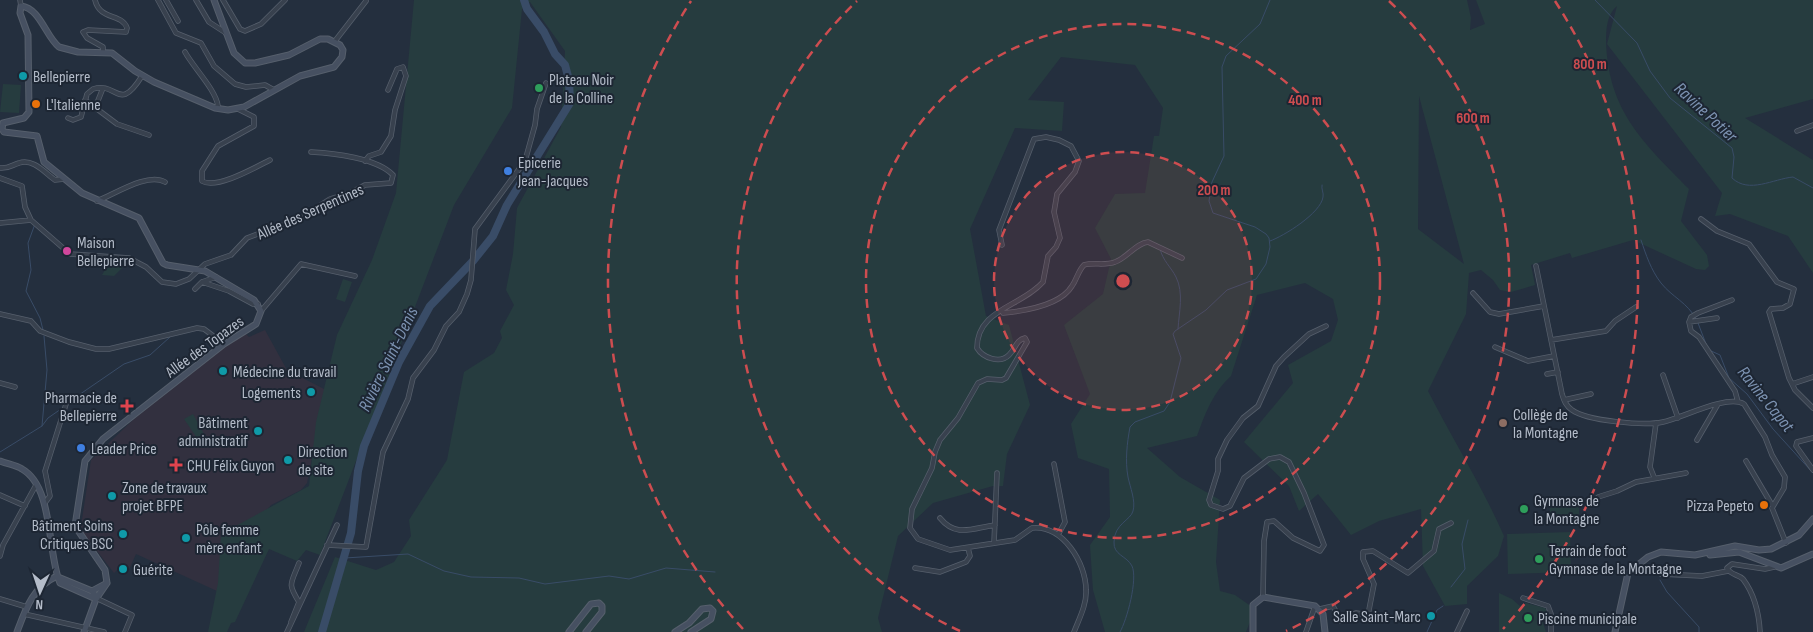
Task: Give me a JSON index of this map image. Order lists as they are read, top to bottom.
{
  "streets": {
    "main road": ["Allée des Topazes"],
    "street": ["Allée des Serpentines"]
  },
  "crossings": [
    ["Allée des Serpentines", "Allée des Topazes"]
  ],
  "water": ["Ravine Potier", "Rivière Saint-Denis", "Ravine Capot"],
  "places": {
    "other": [
      "Bellepierre",
      "Plateau Noir de la Colline",
      "L'Italienne",
      "Epicerie Jean-Jacques",
      "Maison Bellepierre",
      "Médecine du travail",
      "Logements",
      "Collège de la Montagne",
      "Bâtiment administratif",
      "Leader Price",
      "Direction de site",
      "Zone de travaux projet BFPE",
      "Pizza Pepeto",
      "Gymnase de la Montagne",
      "Bâtiment Soins Critiques BSC",
      "Pôle femme mère enfant",
      "Terrain de foot Gymnase de la Montagne",
      "Guérite",
      "Salle Saint-Marc",
      "Piscine municipale"
    ],
    "health": ["Pharmacie de Bellepierre", "CHU Félix Guyon"]
  },
  "north": "bottom",
  "rings": [
    "800 m",
    "400 m",
    "600 m",
    "200 m"
  ]
}
